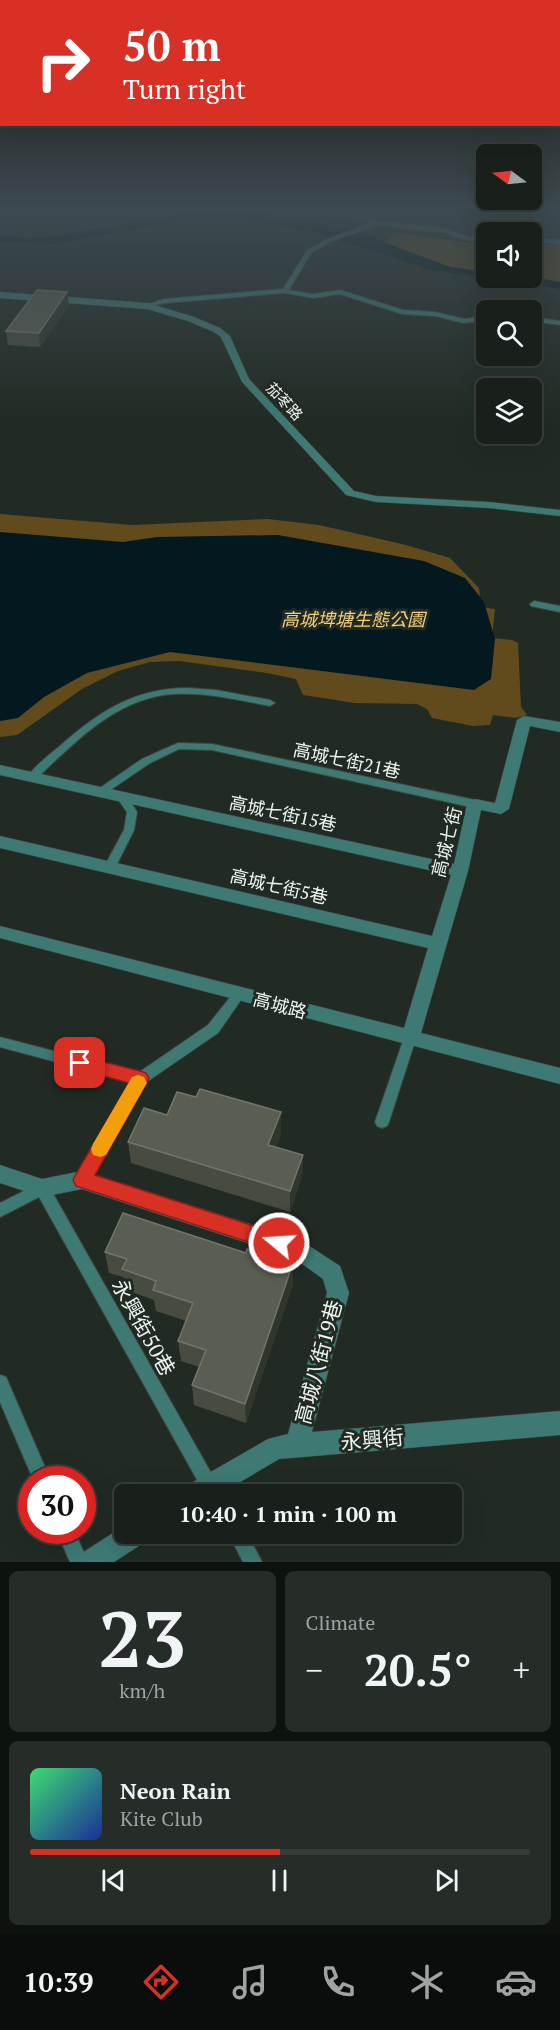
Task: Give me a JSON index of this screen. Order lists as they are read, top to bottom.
{
  "streets": {
    "street": [
      "茄苳路",
      "高城七街15巷",
      "高城七街",
      "高城七街5巷",
      "高城路",
      "高城八街19巷",
      "永興街"
    ],
    "lane": ["高城七街21巷", "永興街50巷"]
  },
  "crossings": [
    ["高城七街21巷", "高城七街15巷"],
    ["高城七街21巷", "高城七街"],
    ["高城七街15巷", "高城七街"],
    ["高城七街", "高城七街5巷"],
    ["高城七街", "高城路"],
    ["永興街50巷", "高城八街19巷"],
    ["高城八街19巷", "永興街"]
  ],
  "parks": ["高城埤塘生態公園"],
  "north": "left",
  "page": {
    "turn": ["50 m", "Turn right"],
    "limit": "30",
    "trip": "10:40 · 1 min · 100 m",
    "tile": [
      ["23", "km/h"],
      "Climate"
    ],
    "heat": ["−", "20.5°", "+"],
    "song": ["Neon Rain", "Kite Club"],
    "tabs": "10:39"
  }
}
